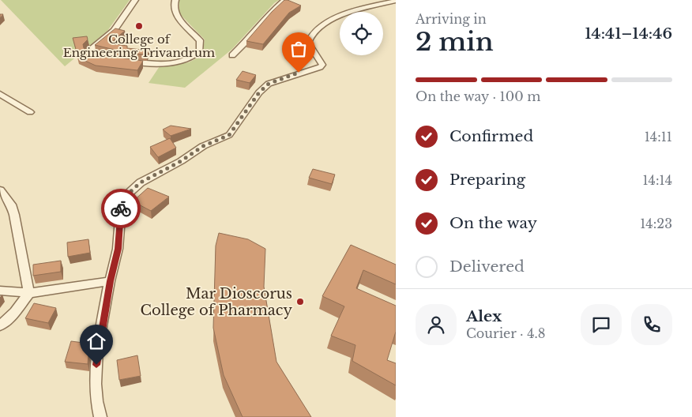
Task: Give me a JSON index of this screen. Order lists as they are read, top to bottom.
{
  "places": ["College of Engineering Trivandrum", "Mar Dioscorus College of Pharmacy"],
  "page": {
    "heading": ["2 min", "Arriving in", "14:41–14:46"],
    "panel": ["Alex", "Courier · 4.8"],
    "bar": "On the way · 100 m",
    "list": [
      ["Confirmed", "14:11"],
      ["Preparing", "14:14"],
      ["On the way", "14:23"],
      "Delivered"
    ]
  }
}
